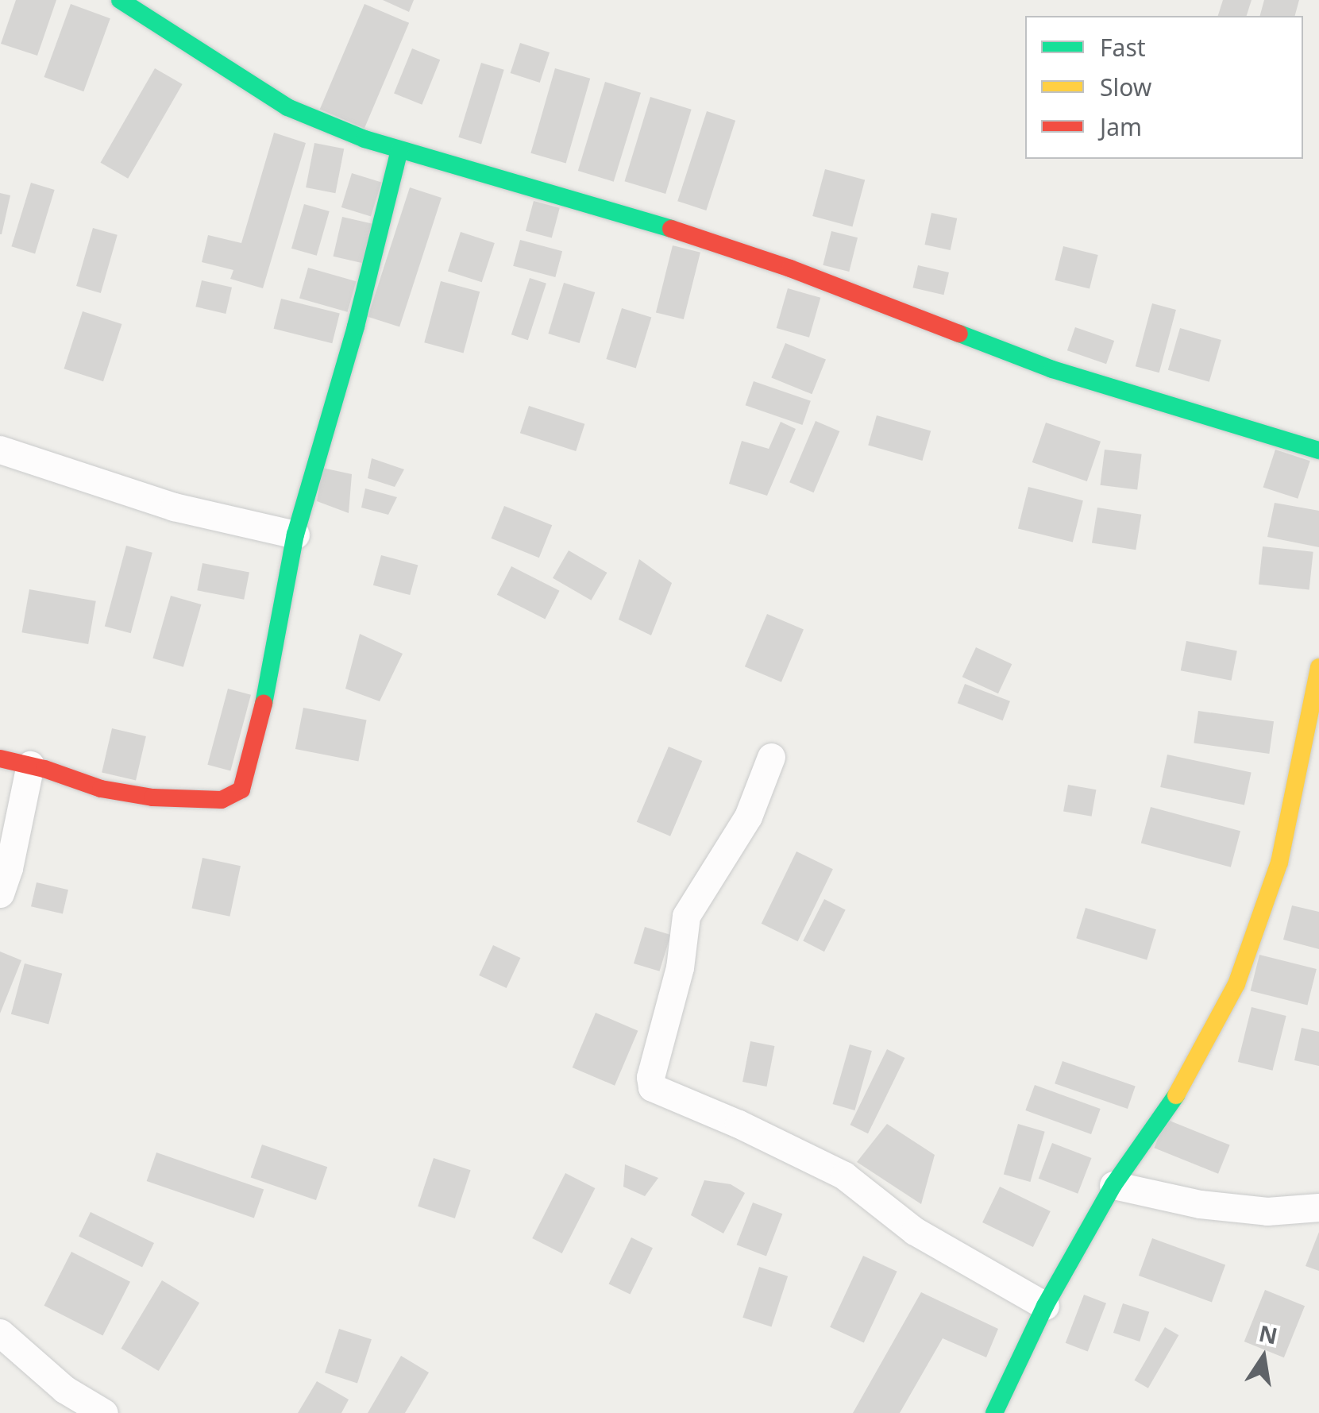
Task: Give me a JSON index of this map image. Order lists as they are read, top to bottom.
{
  "legend": ["Fast", "Slow", "Jam"],
  "north": "top"
}
